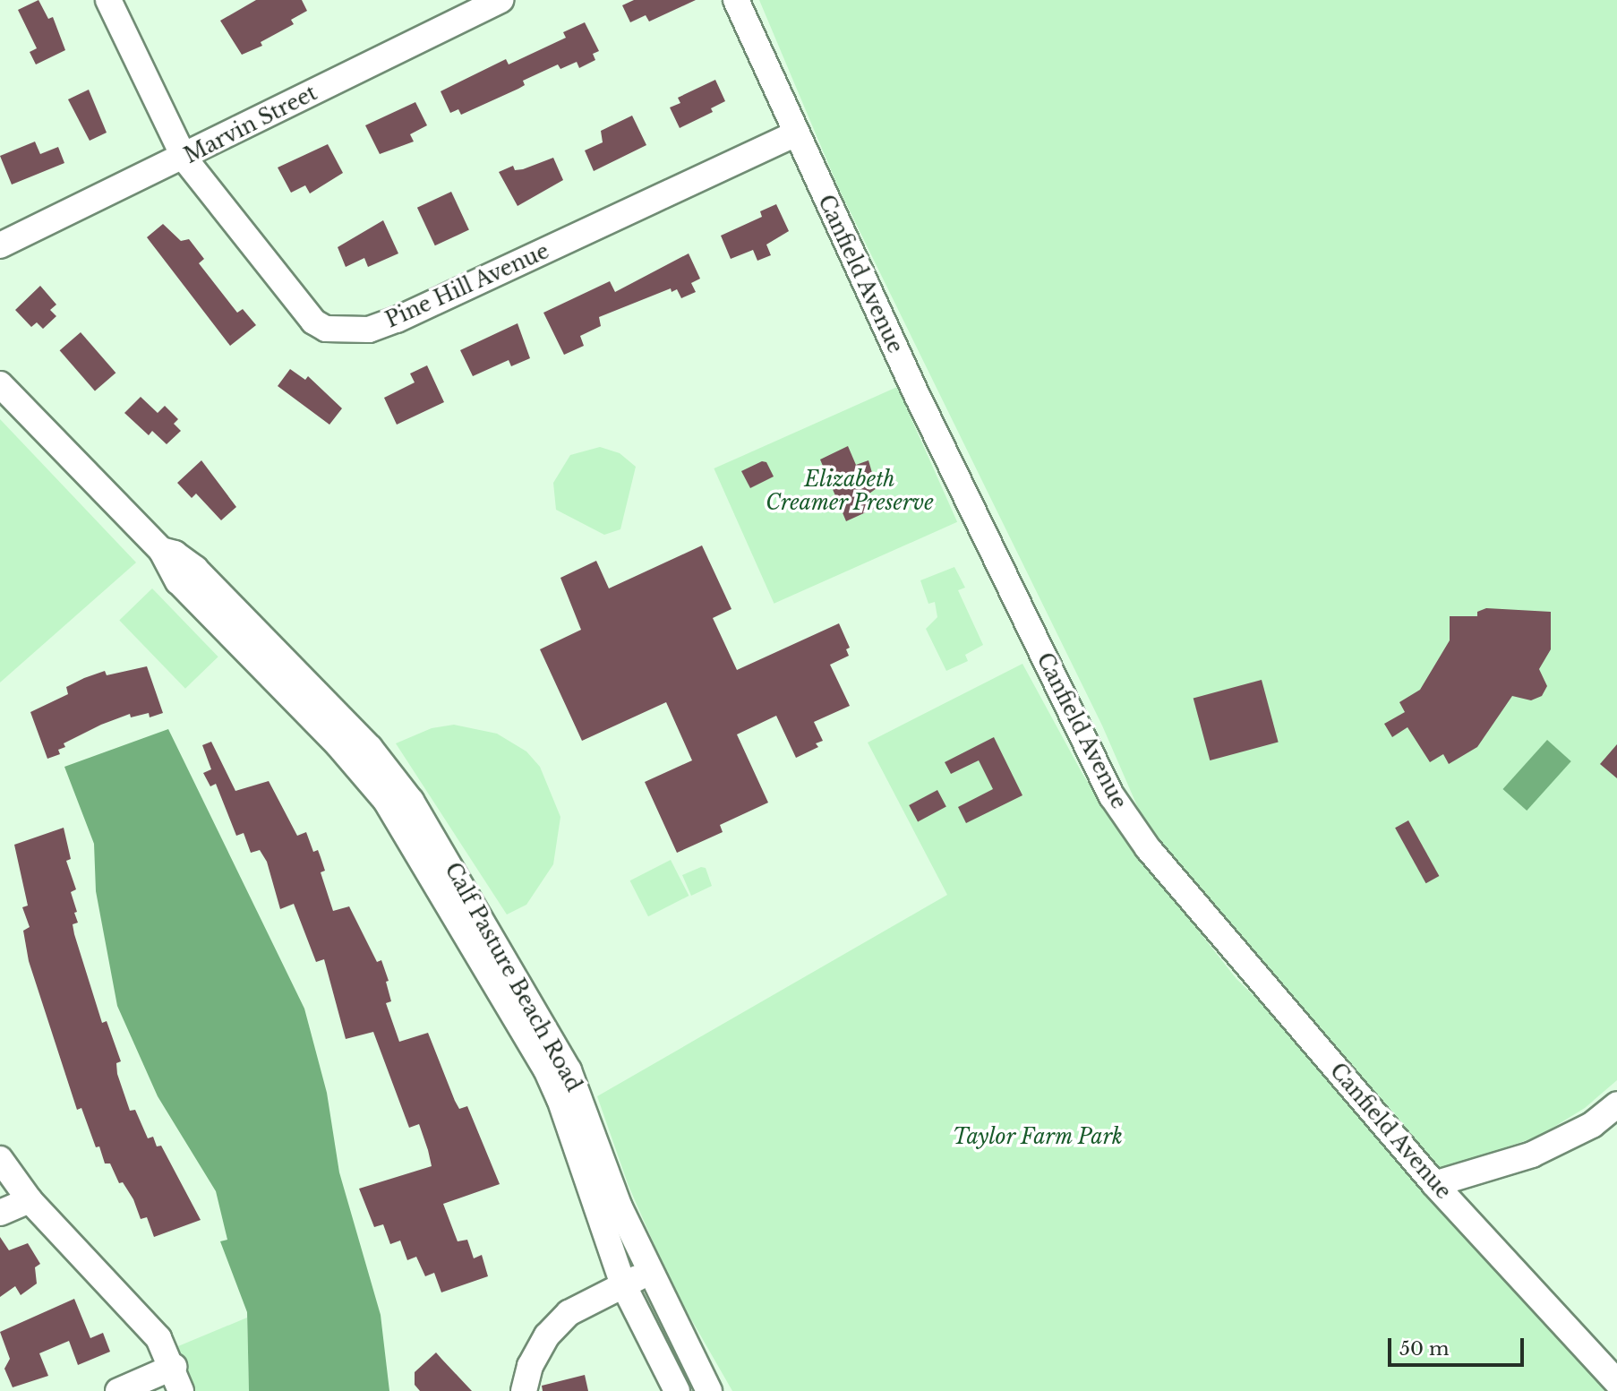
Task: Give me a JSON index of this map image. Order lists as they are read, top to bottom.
{
  "streets": {
    "street": [
      "Marvin Street",
      "Canfield Avenue",
      "Pine Hill Avenue",
      "Calf Pasture Beach Road"
    ]
  },
  "crossings": [
    ["Marvin Street", "Pine Hill Avenue"],
    ["Canfield Avenue", "Pine Hill Avenue"]
  ],
  "parks": ["Elizabeth Creamer Preserve", "Taylor Farm Park"],
  "scale_bar": "50 m"
}
